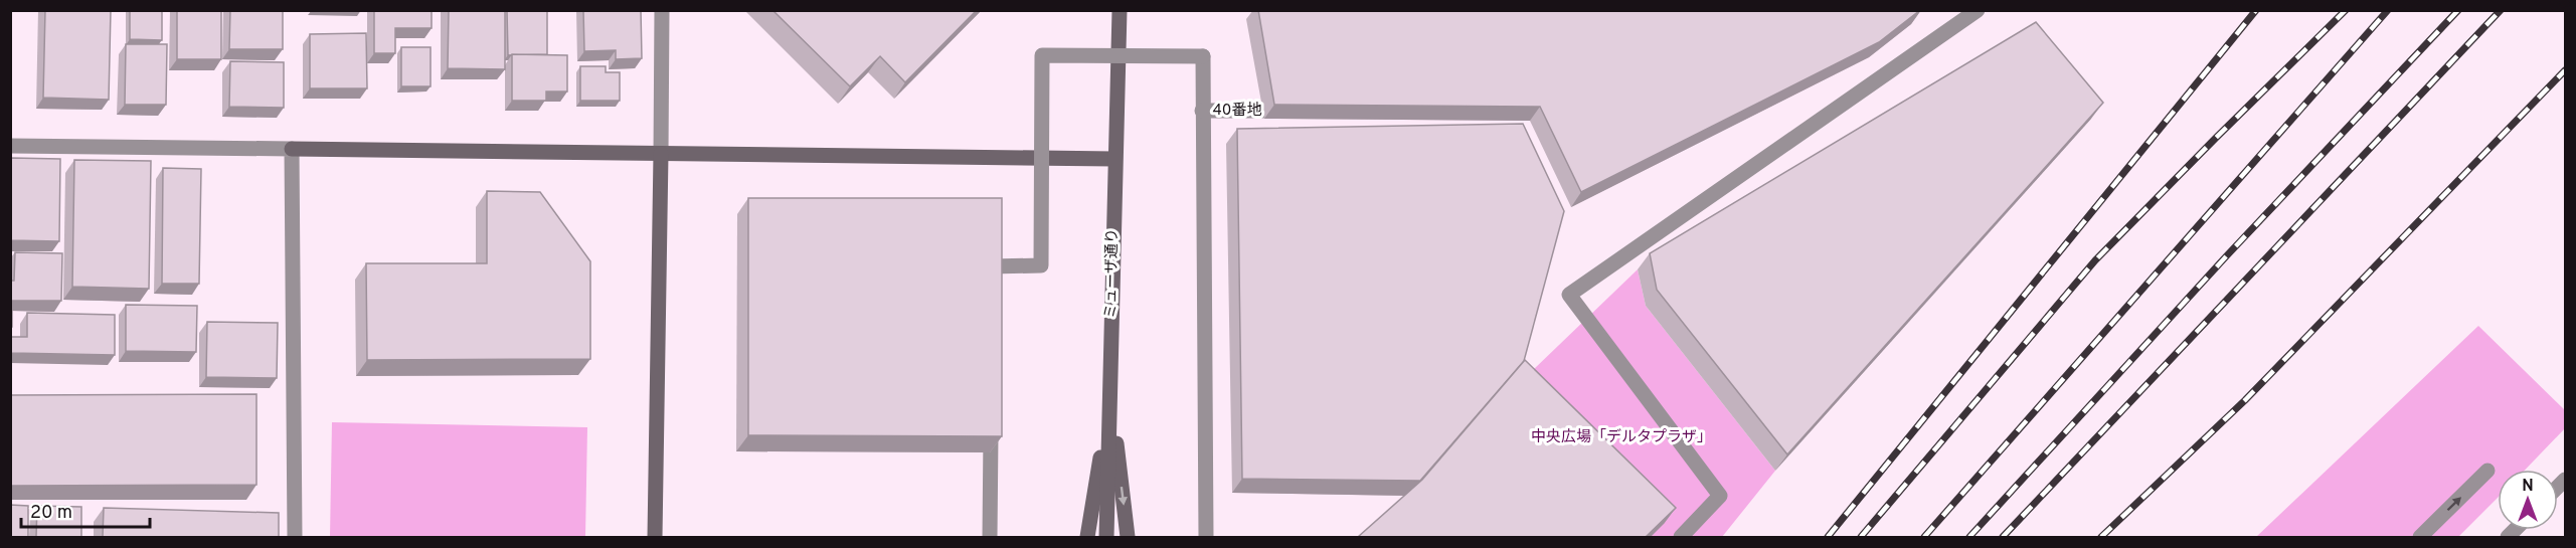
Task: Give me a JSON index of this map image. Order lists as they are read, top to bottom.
{
  "streets": {
    "street": ["40番地", "ミューザ通り"]
  },
  "parks": ["中央広場「デルタプラザ」"],
  "scale_bar": "20 m",
  "north": "top"
}
